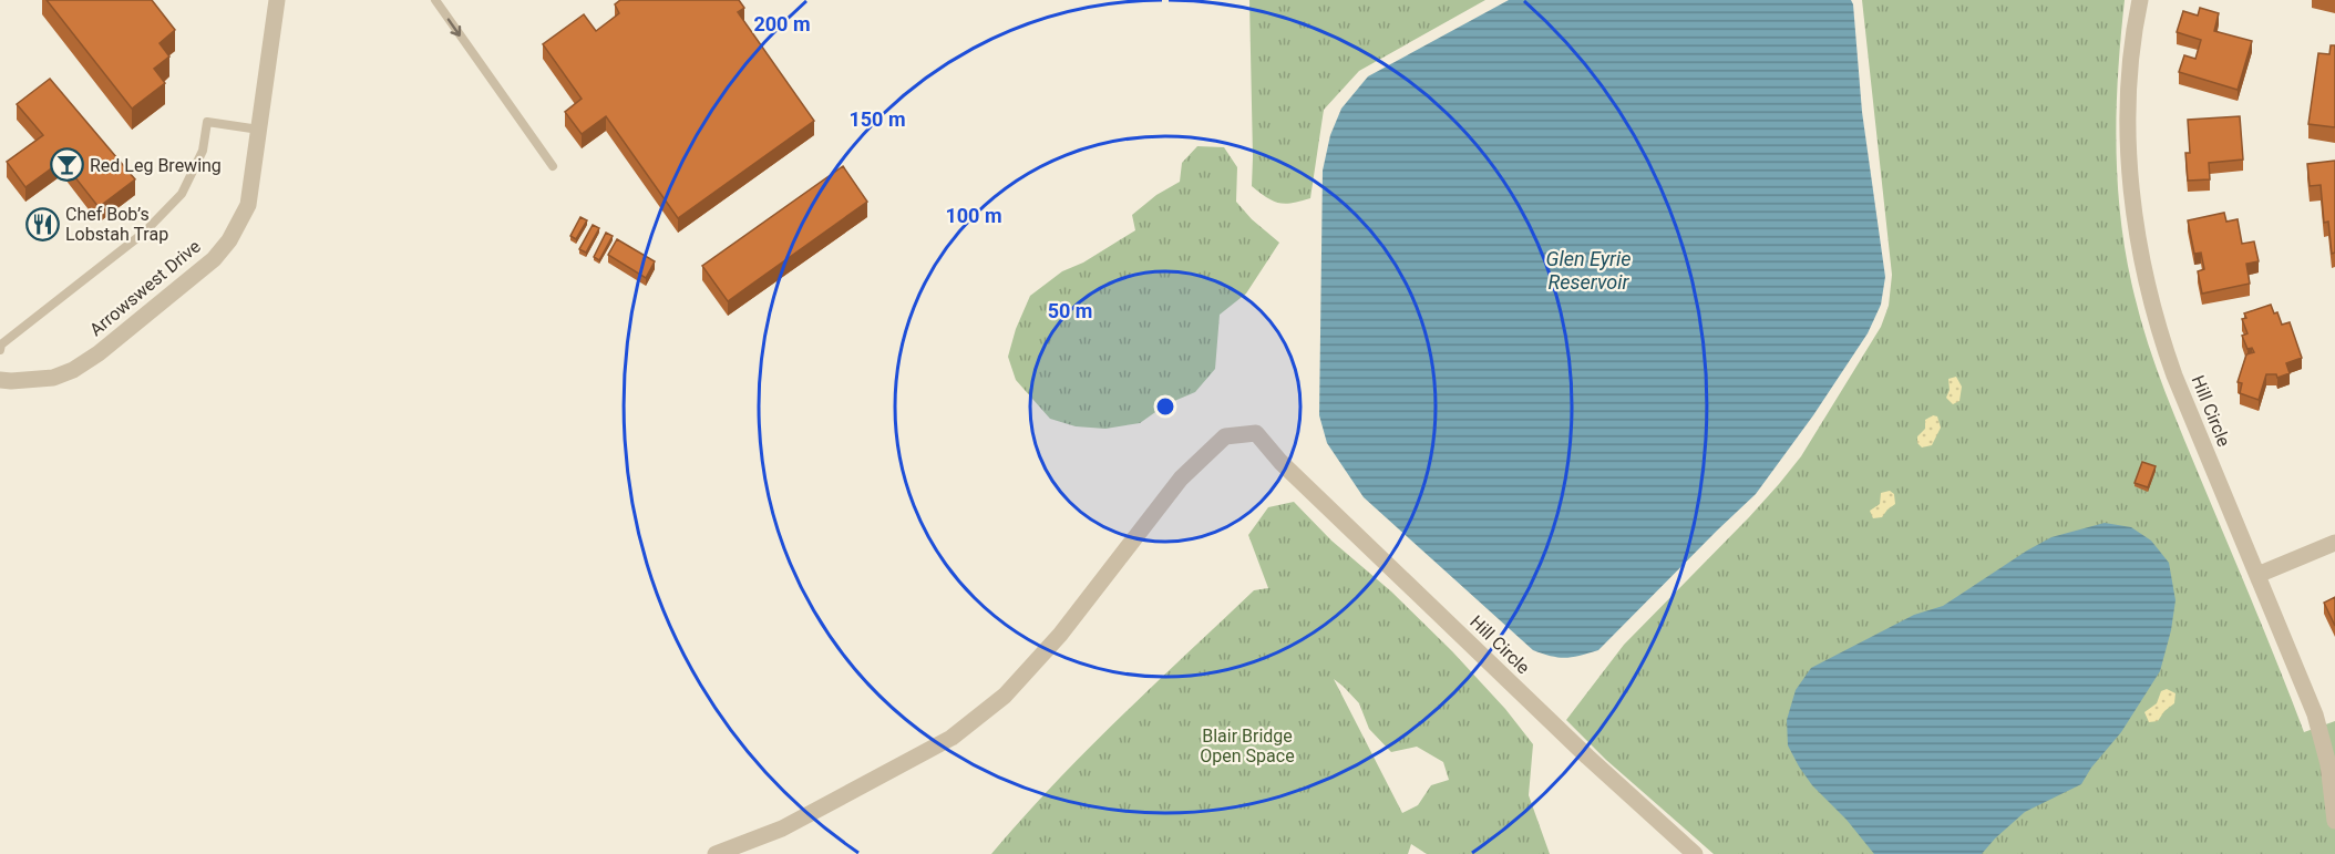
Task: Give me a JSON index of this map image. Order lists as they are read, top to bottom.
{
  "streets": {
    "street": ["Arrowswest Drive", "Hill Circle"]
  },
  "water": ["Glen Eyrie Reservoir"],
  "parks": ["Blair Bridge Open Space"],
  "places": {
    "bar": ["Red Leg Brewing"],
    "restaurant": ["Chef Bob’s Lobstah Trap"]
  },
  "rings": [
    "200 m",
    "150 m",
    "100 m",
    "50 m"
  ]
}
